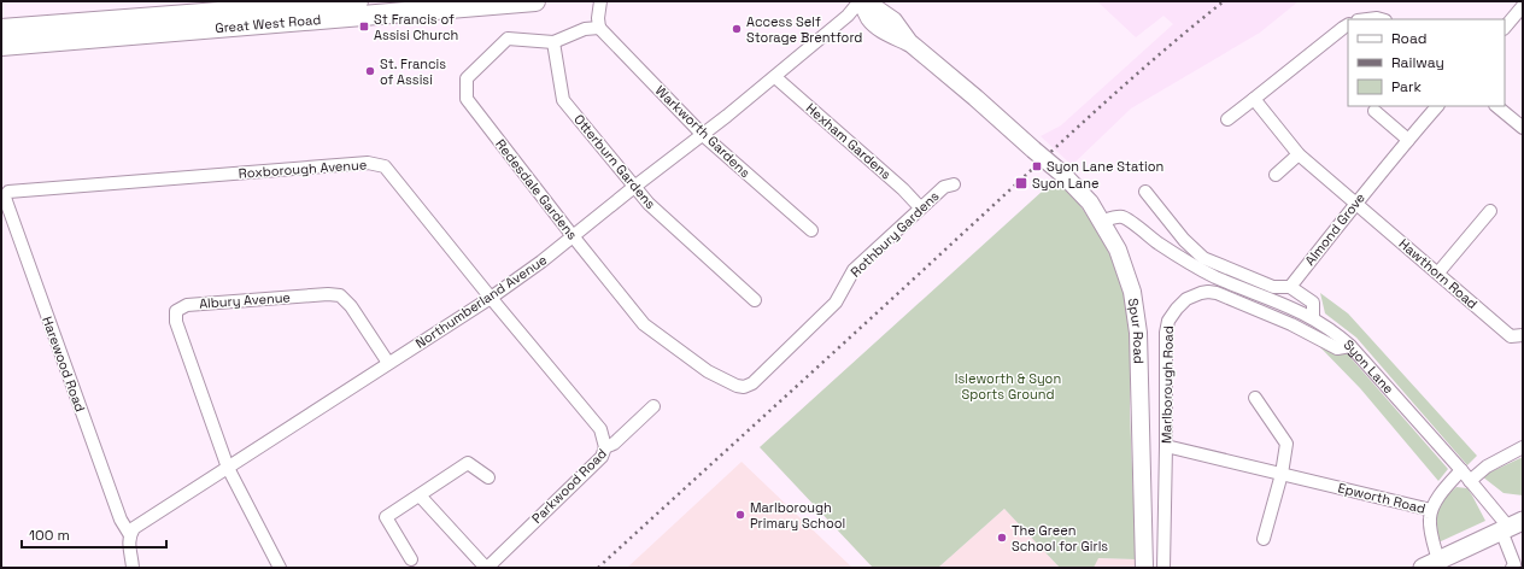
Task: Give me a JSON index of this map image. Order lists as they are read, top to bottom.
{
  "streets": {
    "highway": ["Great West Road"],
    "main road": ["Spur Road"],
    "street": [
      "Warkworth Gardens",
      "Hexham Gardens",
      "Otterburn Gardens",
      "Roxborough Avenue",
      "Redesdale Gardens",
      "Almond Grove",
      "Rothbury Gardens",
      "Hawthorn Road",
      "Albury Avenue",
      "Northumberland Avenue",
      "Harewood Road",
      "Syon Lane",
      "Marlborough Road",
      "Parkwood Road",
      "Epworth Road"
    ]
  },
  "crossings": [
    ["Warkworth Gardens", "Redesdale Gardens"],
    ["Warkworth Gardens", "Northumberland Avenue"],
    ["Hexham Gardens", "Rothbury Gardens"],
    ["Hexham Gardens", "Northumberland Avenue"],
    ["Otterburn Gardens", "Redesdale Gardens"],
    ["Otterburn Gardens", "Northumberland Avenue"],
    ["Roxborough Avenue", "Northumberland Avenue"],
    ["Roxborough Avenue", "Harewood Road"],
    ["Roxborough Avenue", "Parkwood Road"],
    ["Redesdale Gardens", "Rothbury Gardens"],
    ["Redesdale Gardens", "Northumberland Avenue"],
    ["Almond Grove", "Hawthorn Road"],
    ["Albury Avenue", "Northumberland Avenue"],
    ["Northumberland Avenue", "Spur Road"],
    ["Northumberland Avenue", "Harewood Road"],
    ["Spur Road", "Syon Lane"],
    ["Syon Lane", "Marlborough Road"],
    ["Marlborough Road", "Epworth Road"]
  ],
  "parks": ["Isleworth & Syon Sports Ground"],
  "places": {
    "transit": ["St Francis of Assisi Church", "Syon Lane Station", "Syon Lane"],
    "other": [
      "Access Self Storage Brentford",
      "St. Francis of Assisi",
      "Marlborough Primary School",
      "The Green School for Girls"
    ]
  },
  "legend": ["Road", "Railway", "Park"],
  "scale_bar": "100 m"
}
